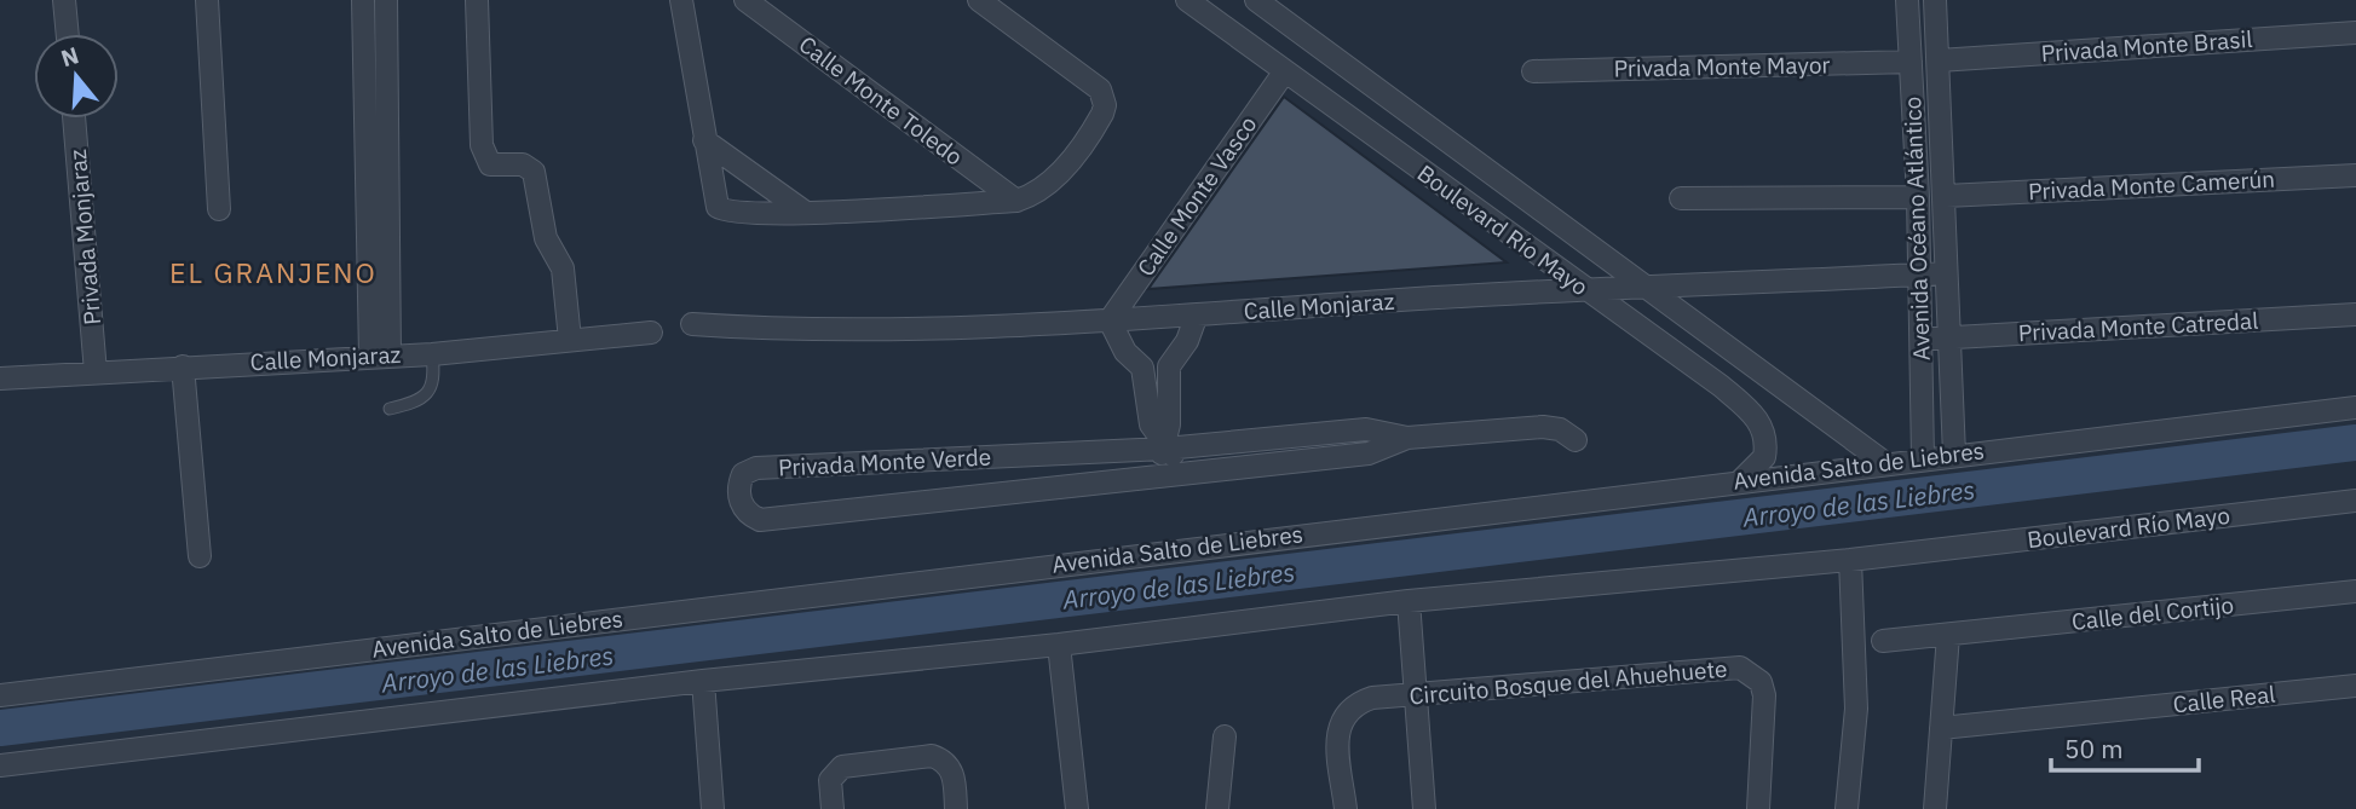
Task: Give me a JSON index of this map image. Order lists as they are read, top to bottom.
{
  "streets": {
    "street": [
      "Privada Monte Brasil",
      "Privada Monte Mayor",
      "Calle Monte Toledo",
      "Privada Monte Camerún",
      "Calle Monte Vasco",
      "Avenida Océano Atlántico",
      "Boulevard Río Mayo",
      "Privada Monjaraz",
      "Calle Monjaraz",
      "Privada Monte Catredal",
      "Privada Monte Verde",
      "Avenida Salto de Liebres",
      "Calle del Cortijo",
      "Circuito Bosque del Ahuehuete",
      "Calle Real"
    ]
  },
  "crossings": [
    ["Privada Monte Brasil", "Avenida Océano Atlántico"],
    ["Privada Monte Mayor", "Avenida Océano Atlántico"],
    ["Privada Monte Camerún", "Avenida Océano Atlántico"],
    ["Calle Monte Vasco", "Boulevard Río Mayo"],
    ["Calle Monte Vasco", "Calle Monjaraz"],
    ["Avenida Océano Atlántico", "Calle Monjaraz"],
    ["Avenida Océano Atlántico", "Privada Monte Catredal"],
    ["Avenida Océano Atlántico", "Avenida Salto de Liebres"],
    ["Boulevard Río Mayo", "Calle Monjaraz"],
    ["Boulevard Río Mayo", "Avenida Salto de Liebres"],
    ["Privada Monjaraz", "Calle Monjaraz"]
  ],
  "districts": ["EL GRANJENO"],
  "water": ["Arroyo de las Liebres"],
  "scale_bar": "50 m",
  "north": "top"
}
